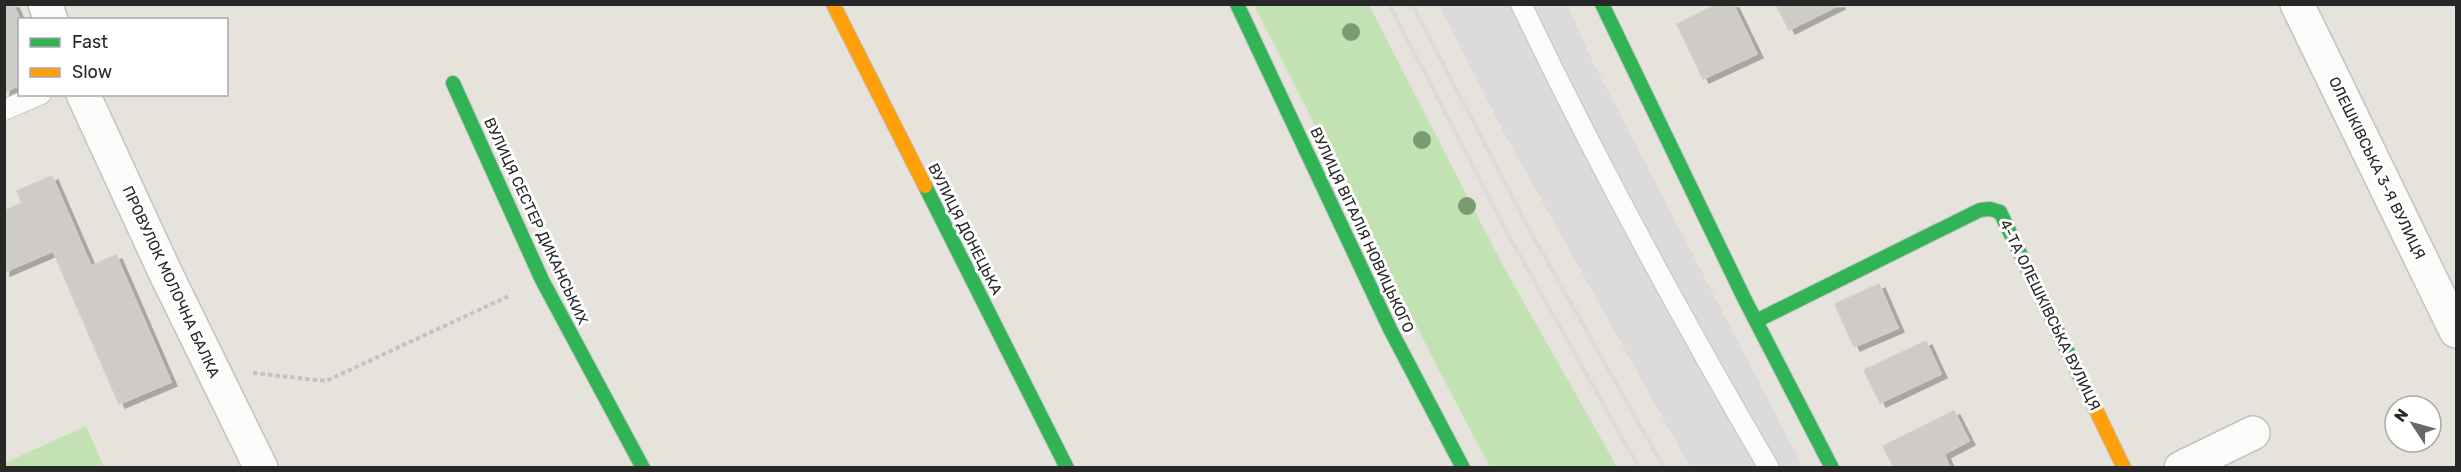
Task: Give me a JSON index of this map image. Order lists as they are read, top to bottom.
{
  "streets": {
    "street": [
      "ОЛЕШКІВСЬКА 3-Я ВУЛИЦЯ",
      "ВУЛИЦЯ СЕСТЕР ДИКАНСЬКИХ",
      "ВУЛИЦЯ ДОНЕЦЬКА",
      "ВУЛИЦЯ ВІТАЛІЯ НОВИЦЬКОГО",
      "ПРОВУЛОК МОЛОЧНА БАЛКА",
      "4-ТА ОЛЕШКІВСЬКА ВУЛИЦЯ"
    ]
  },
  "legend": ["Fast", "Slow"],
  "north": "top left"
}
